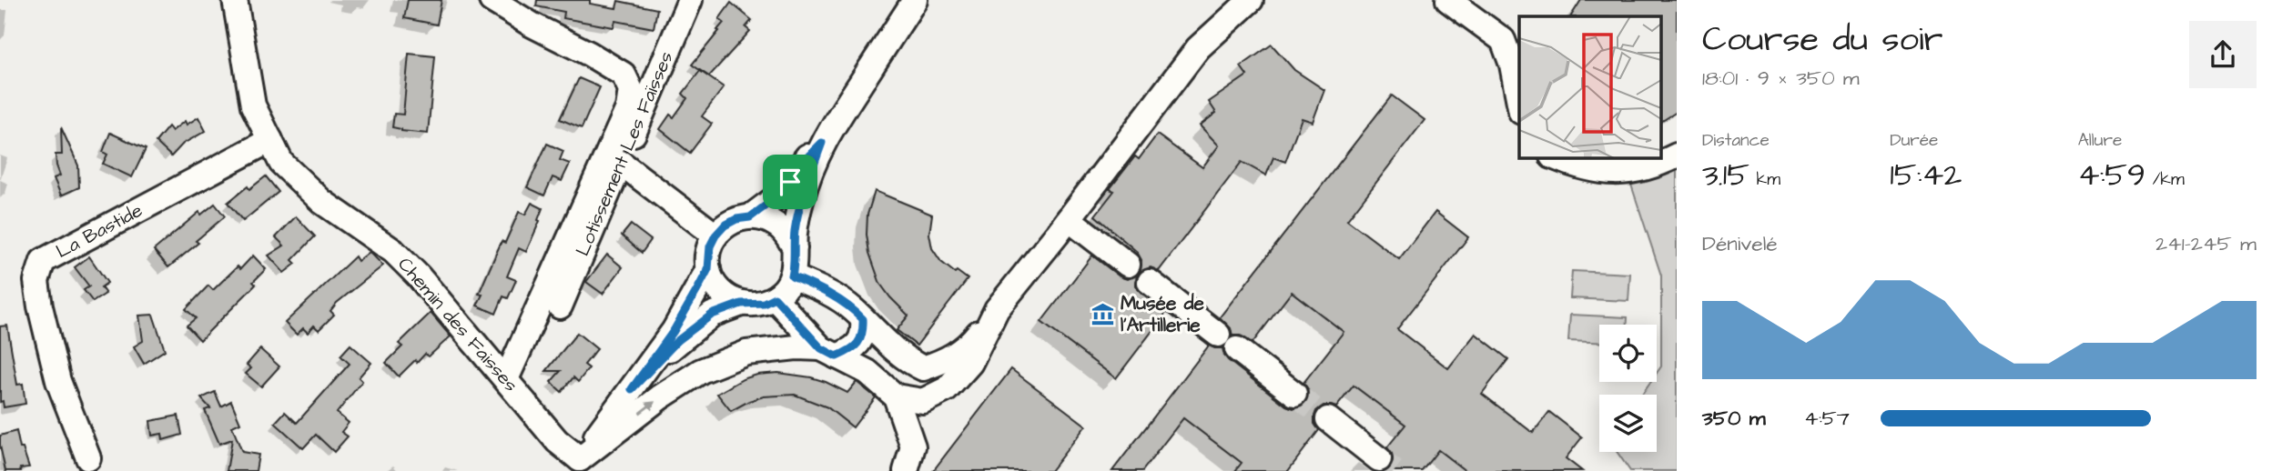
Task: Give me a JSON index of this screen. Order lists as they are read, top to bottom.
{
  "streets": {
    "street": ["Lotissement Les Faïsses", "La Bastide", "Chemin des Faisses"]
  },
  "crossings": [
    ["La Bastide", "Chemin des Faisses"]
  ],
  "places": {
    "museum": ["Musée de l'Artillerie"]
  },
  "page": {
    "heading": ["Course du soir", "18:01 · 9 × 350 m"],
    "stats": [
      ["Distance", "3.15 km"],
      ["Durée", "15:42"],
      ["Allure", "4:59 /km"]
    ],
    "chart": ["Dénivelé", "241–245 m"],
    "list": [
      {
        "name": "350 m",
        "note": "4:57"
      }
    ]
  }
}
